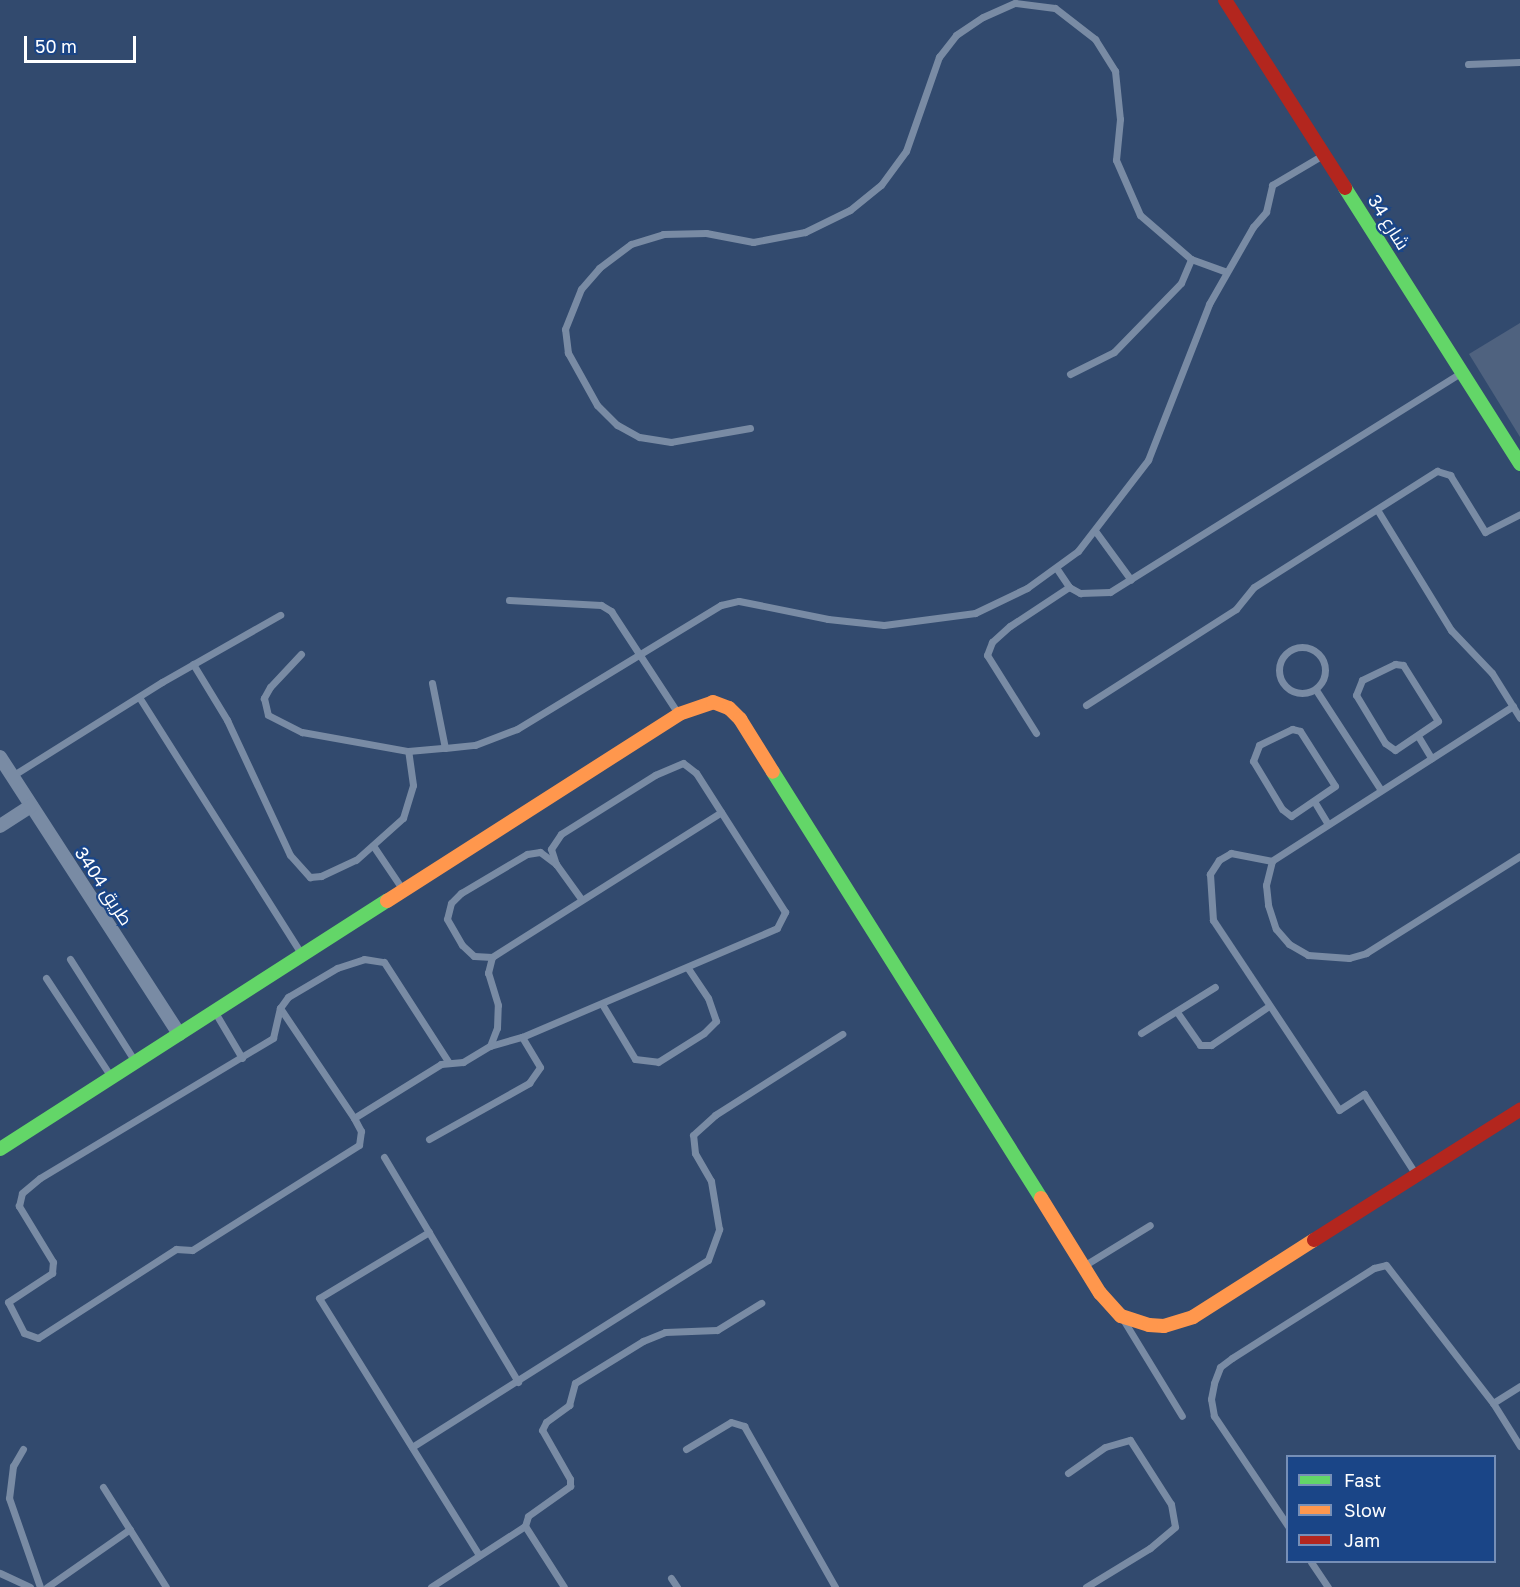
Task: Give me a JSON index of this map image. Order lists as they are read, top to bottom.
{
  "streets": {
    "street": ["شارع 34", "طريق 3404"]
  },
  "legend": ["Fast", "Slow", "Jam"],
  "scale_bar": "50 m"
}
